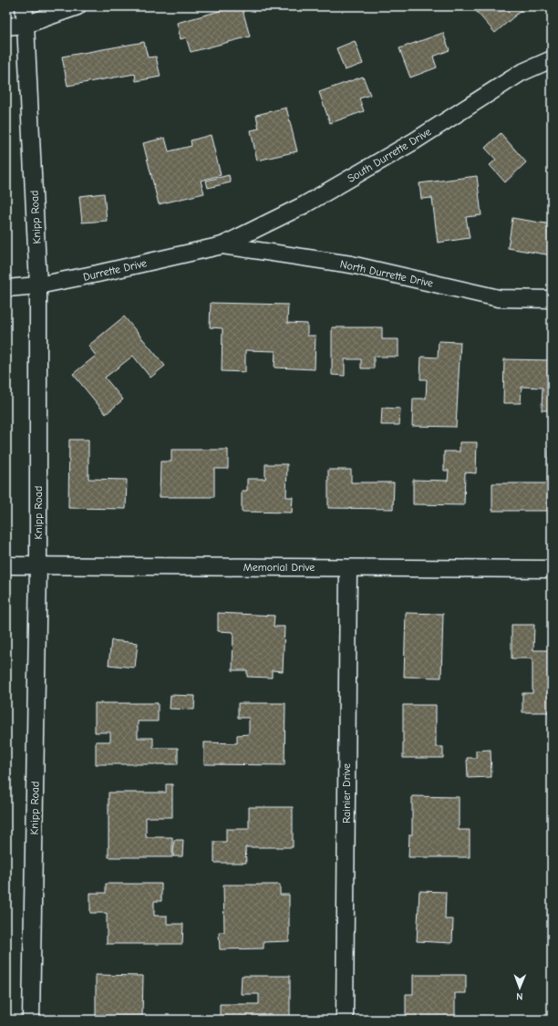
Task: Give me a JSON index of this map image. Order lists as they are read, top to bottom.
{
  "streets": {
    "street": [
      "South Durrette Drive",
      "Knipp Road",
      "Durrette Drive",
      "North Durrette Drive",
      "Memorial Drive",
      "Rainier Drive"
    ]
  },
  "crossings": [
    ["South Durrette Drive", "Durrette Drive"],
    ["South Durrette Drive", "North Durrette Drive"],
    ["Knipp Road", "Durrette Drive"],
    ["Knipp Road", "Memorial Drive"],
    ["Durrette Drive", "North Durrette Drive"],
    ["Memorial Drive", "Rainier Drive"]
  ],
  "north": "bottom"
}
